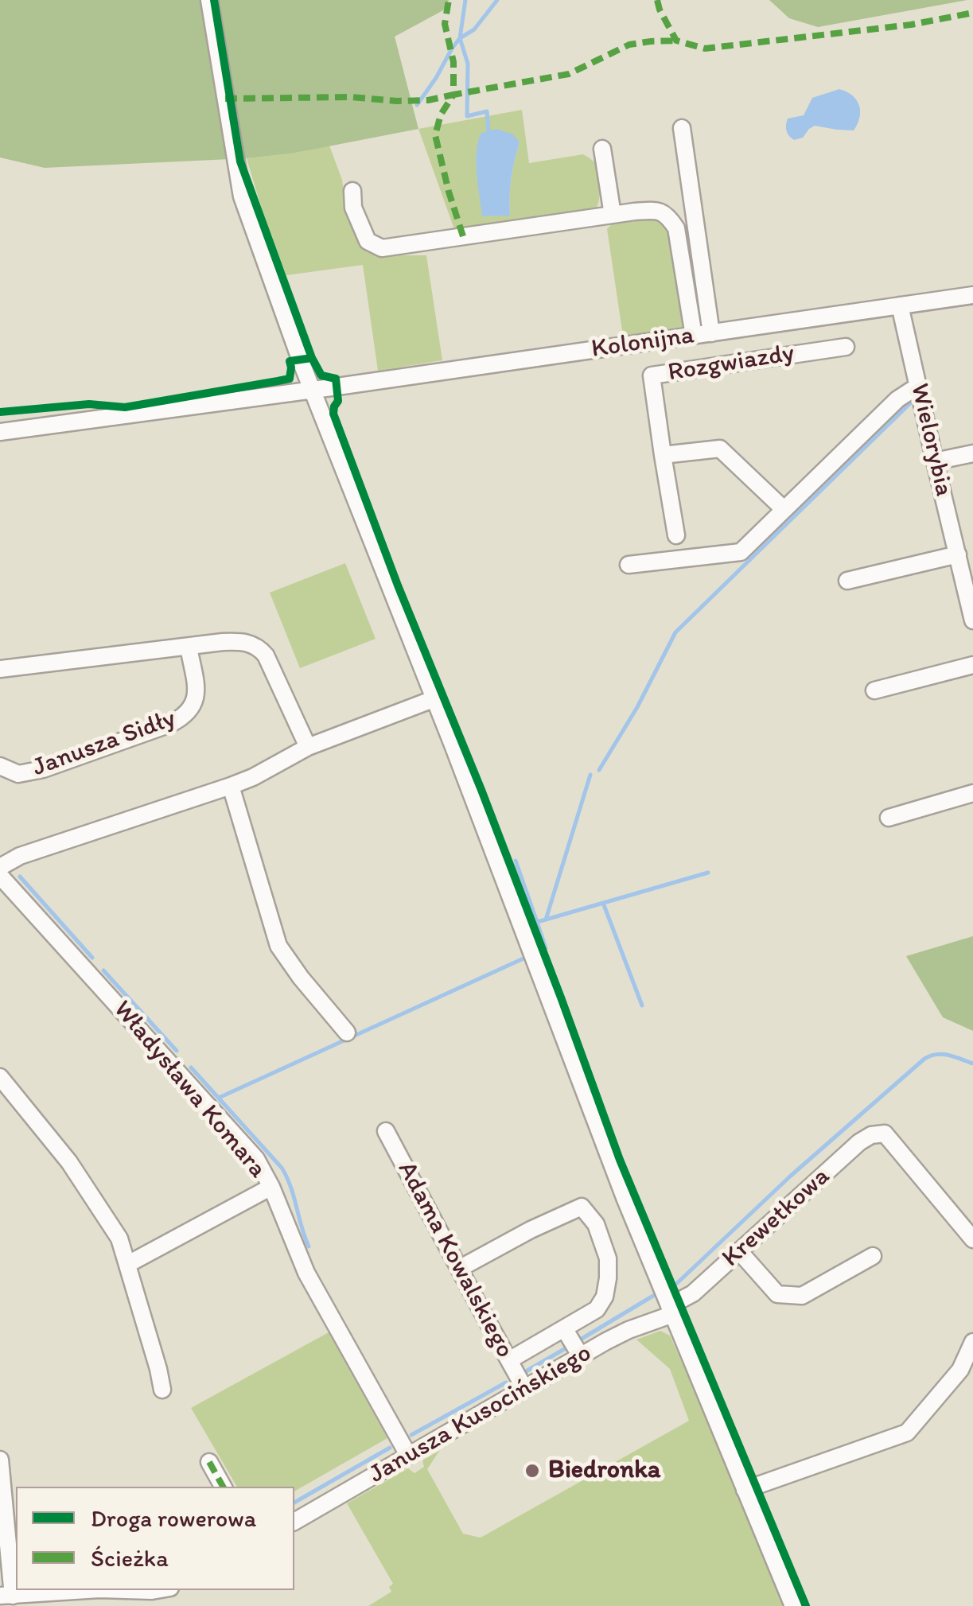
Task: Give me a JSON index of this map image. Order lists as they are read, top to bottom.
{
  "streets": {
    "street": [
      "Kolonijna",
      "Rozgwiazdy",
      "Wielorybia",
      "Janusza Sidły",
      "Władysława Komara",
      "Krewetkowa",
      "Adama Kowalskiego",
      "Janusza Kusocińskiego"
    ]
  },
  "crossings": [
    ["Kolonijna", "Wielorybia"],
    ["Władysława Komara", "Janusza Kusocińskiego"],
    ["Krewetkowa", "Janusza Kusocińskiego"],
    ["Adama Kowalskiego", "Janusza Kusocińskiego"]
  ],
  "places": ["Biedronka"],
  "legend": ["Droga rowerowa", "Ścieżka"]
}
